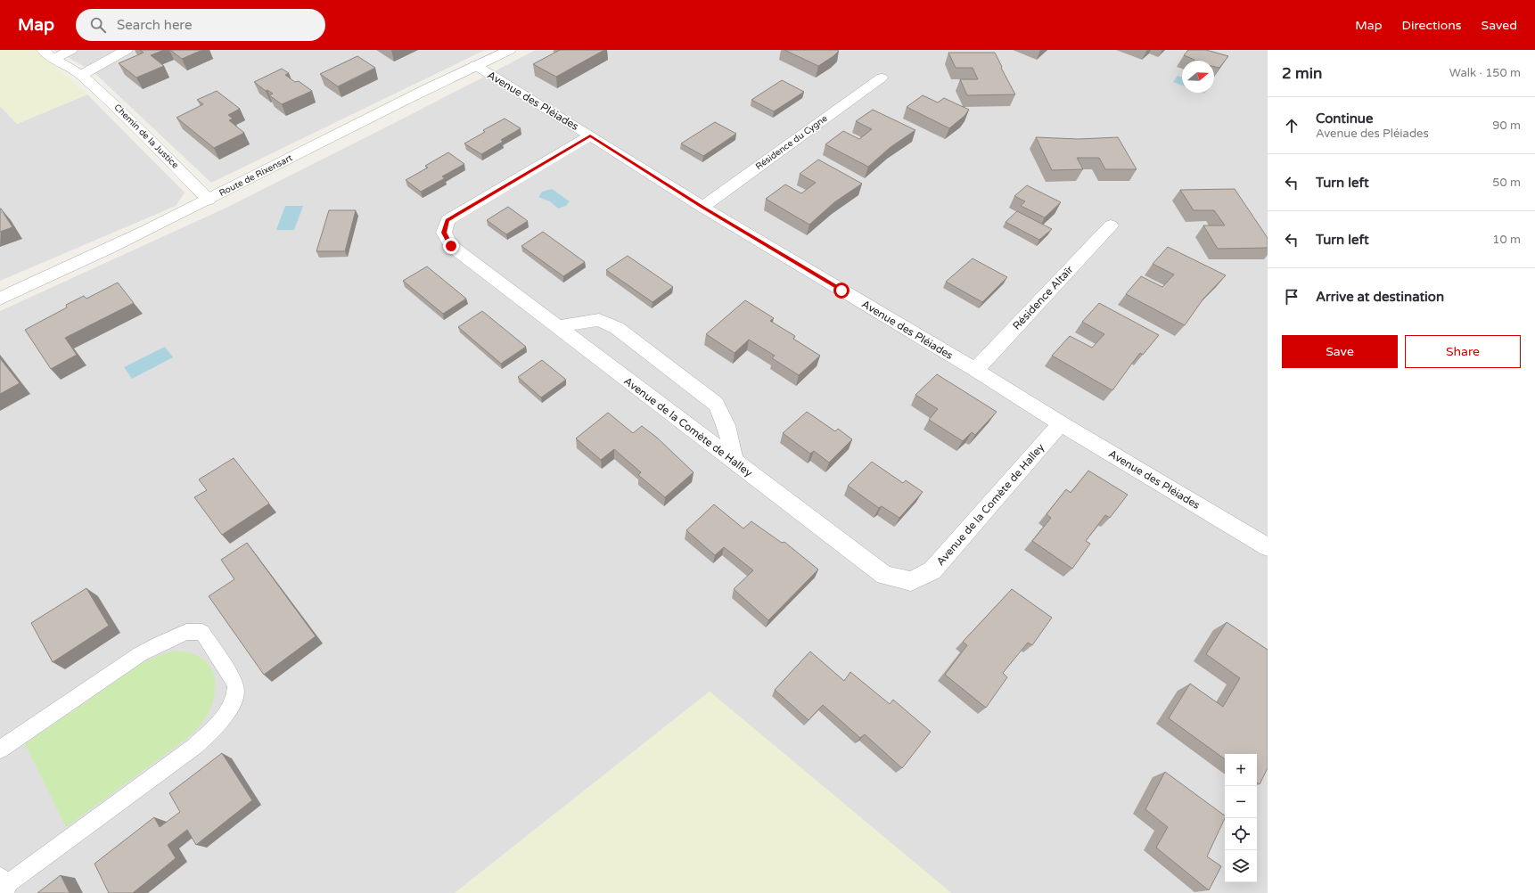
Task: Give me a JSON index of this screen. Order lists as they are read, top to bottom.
{
  "streets": {
    "street": [
      "Avenue des Pléiades",
      "Chemin de la Justice",
      "Résidence du Cygne",
      "Route de Rixensart",
      "Résidence Altaïr",
      "Avenue de la Comète de Halley"
    ]
  },
  "crossings": [
    ["Avenue des Pléiades", "Résidence du Cygne"],
    ["Avenue des Pléiades", "Route de Rixensart"],
    ["Avenue des Pléiades", "Résidence Altaïr"],
    ["Avenue des Pléiades", "Avenue de la Comète de Halley"],
    ["Chemin de la Justice", "Route de Rixensart"]
  ],
  "north": "right",
  "page": {
    "header": "Map",
    "search": "Search here",
    "nav": ["Map", "Directions", "Saved"],
    "heading": ["2 min", "Walk · 150 m"],
    "list": [
      ["Continue", "Avenue des Pléiades", "90 m"],
      ["Turn left", "50 m"],
      ["Turn left", "10 m"],
      "Arrive at destination"
    ],
    "buttons": ["Save", "Share"],
    "map_buttons": ["+", "−"]
  }
}
